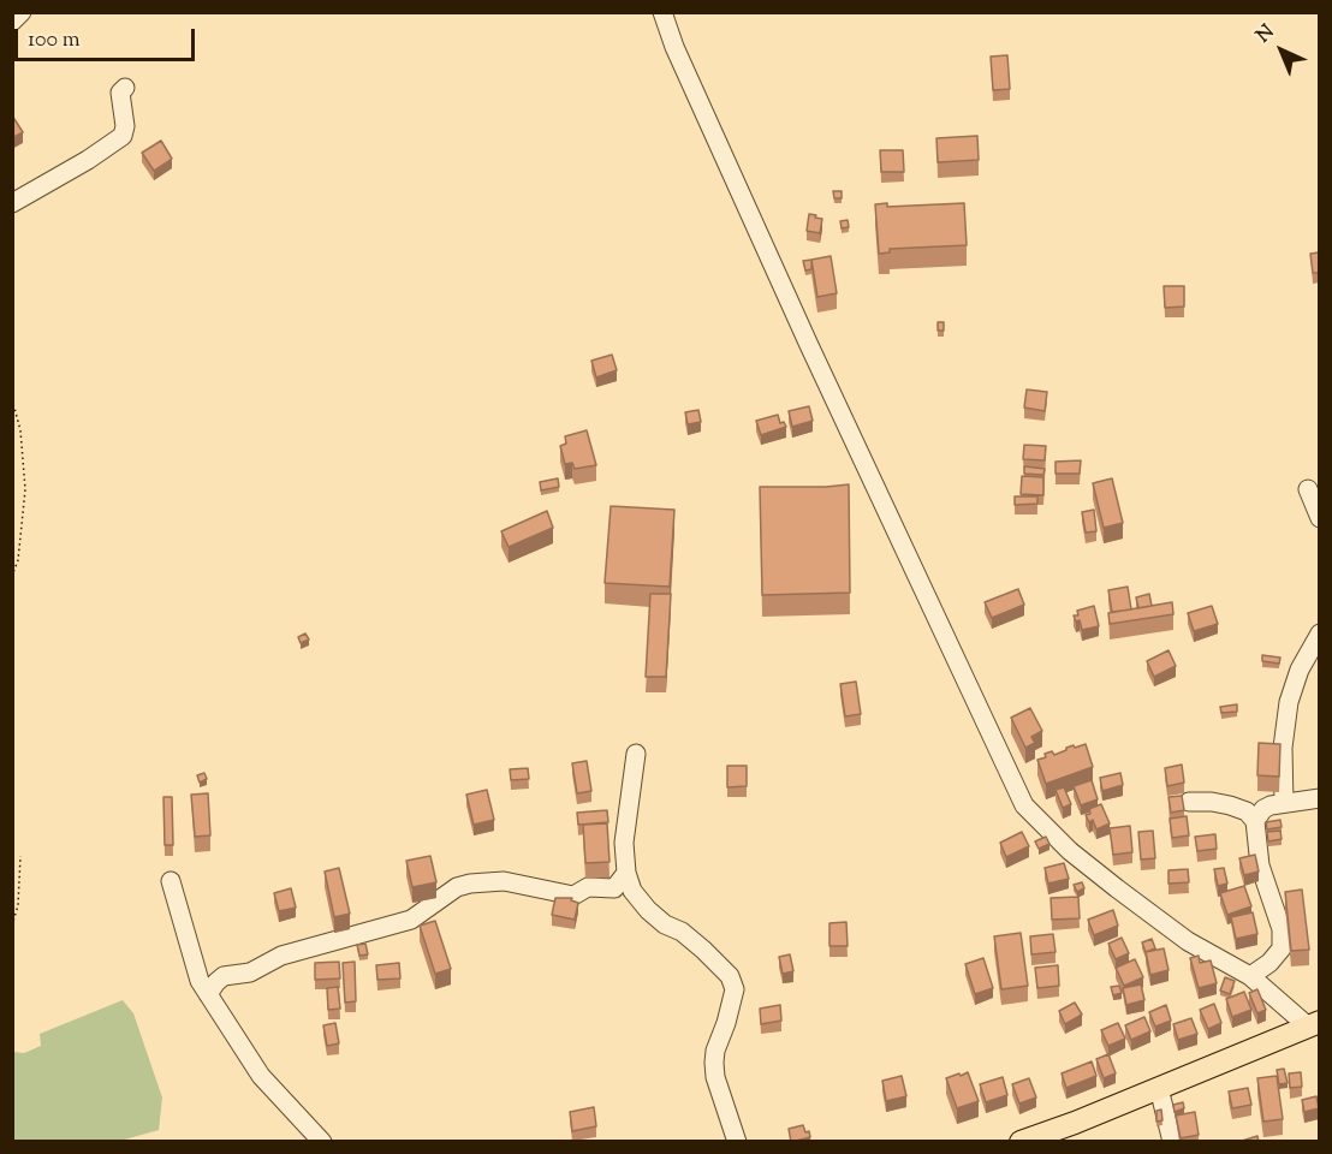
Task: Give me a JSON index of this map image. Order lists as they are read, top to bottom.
{
  "scale_bar": "100 m",
  "north": "top left"
}
